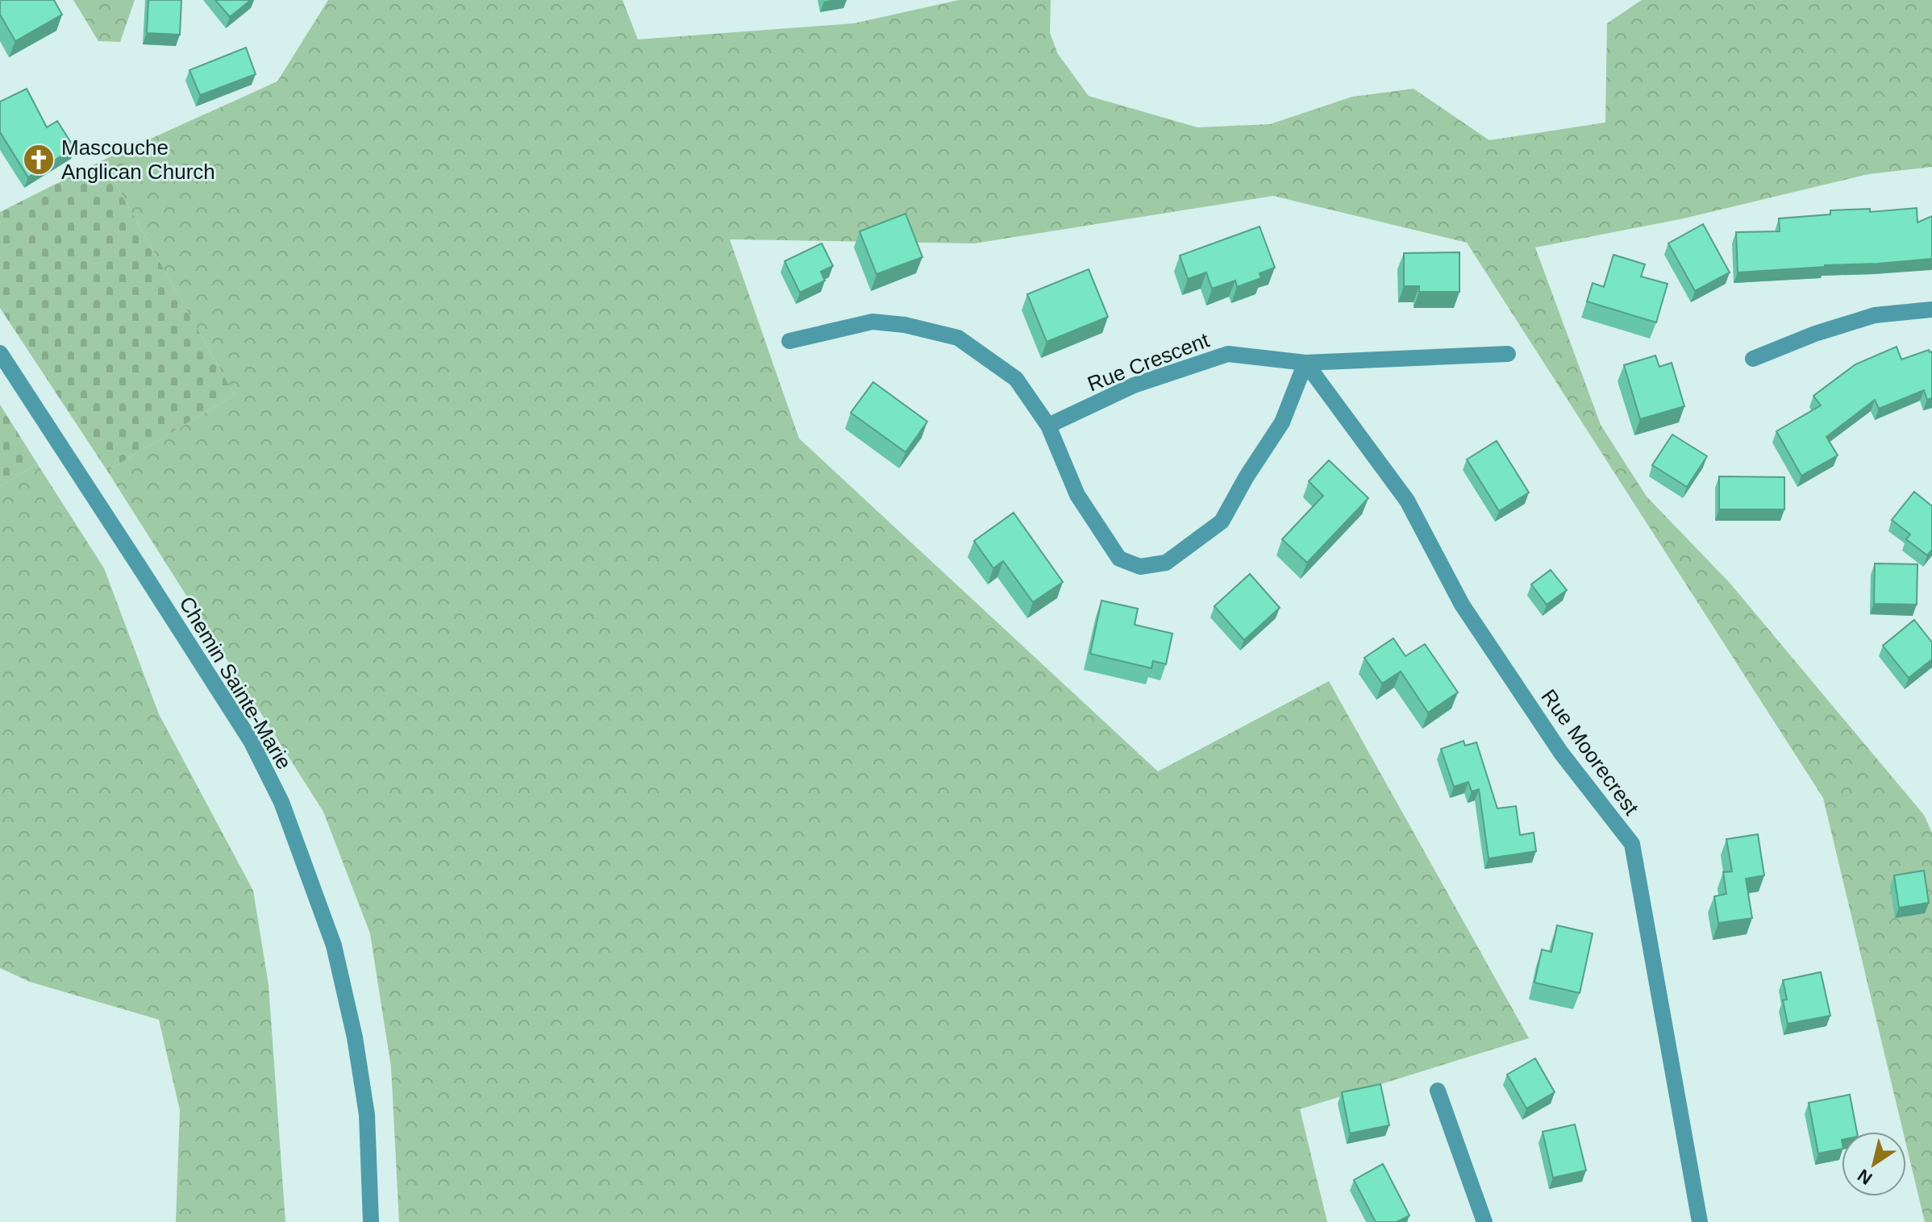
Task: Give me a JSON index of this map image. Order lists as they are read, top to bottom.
{
  "streets": {
    "street": ["Rue Crescent", "Chemin Sainte-Marie", "Rue Moorecrest"]
  },
  "crossings": [
    ["Rue Crescent", "Rue Moorecrest"]
  ],
  "places": {
    "church": ["Mascouche Anglican Church"]
  },
  "north": "bottom left"
}
